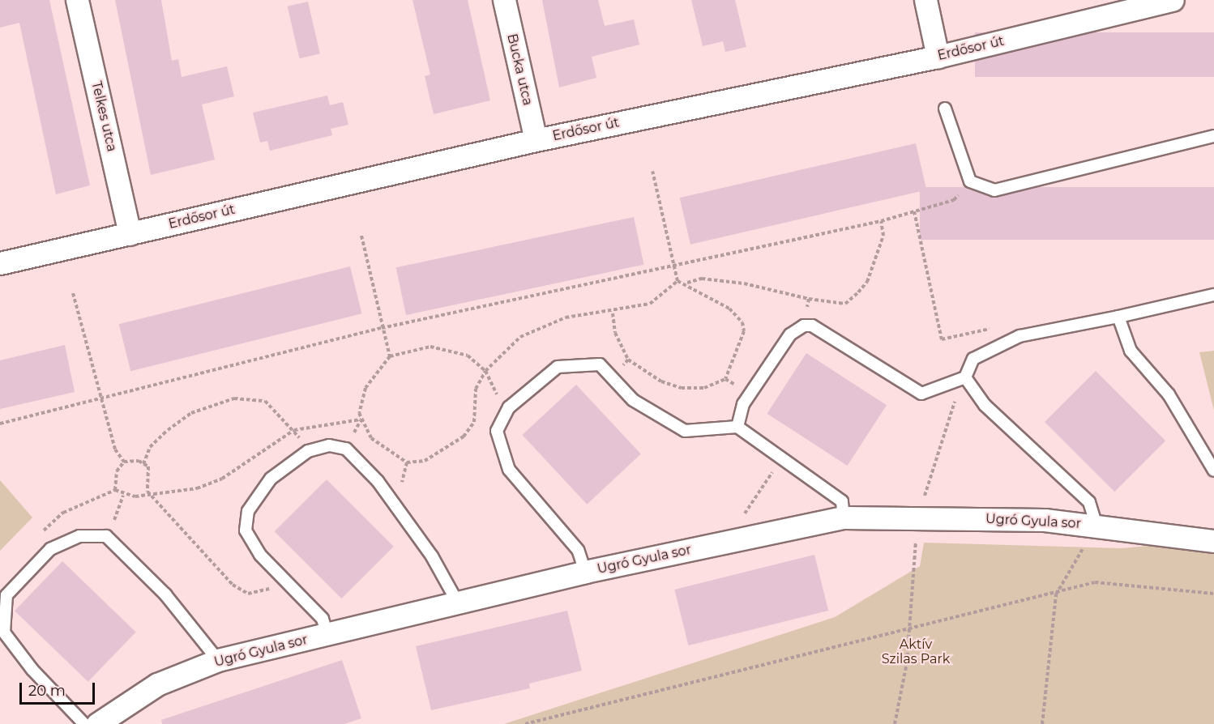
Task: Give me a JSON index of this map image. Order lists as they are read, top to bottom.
{
  "streets": {
    "street": [
      "Erdősor út",
      "Bucka utca",
      "Telkes utca",
      "Ugró Gyula sor"
    ]
  },
  "crossings": [
    ["Erdősor út", "Bucka utca"],
    ["Erdősor út", "Telkes utca"]
  ],
  "parks": ["Aktív Szilas Park"],
  "scale_bar": "20 m"
}
